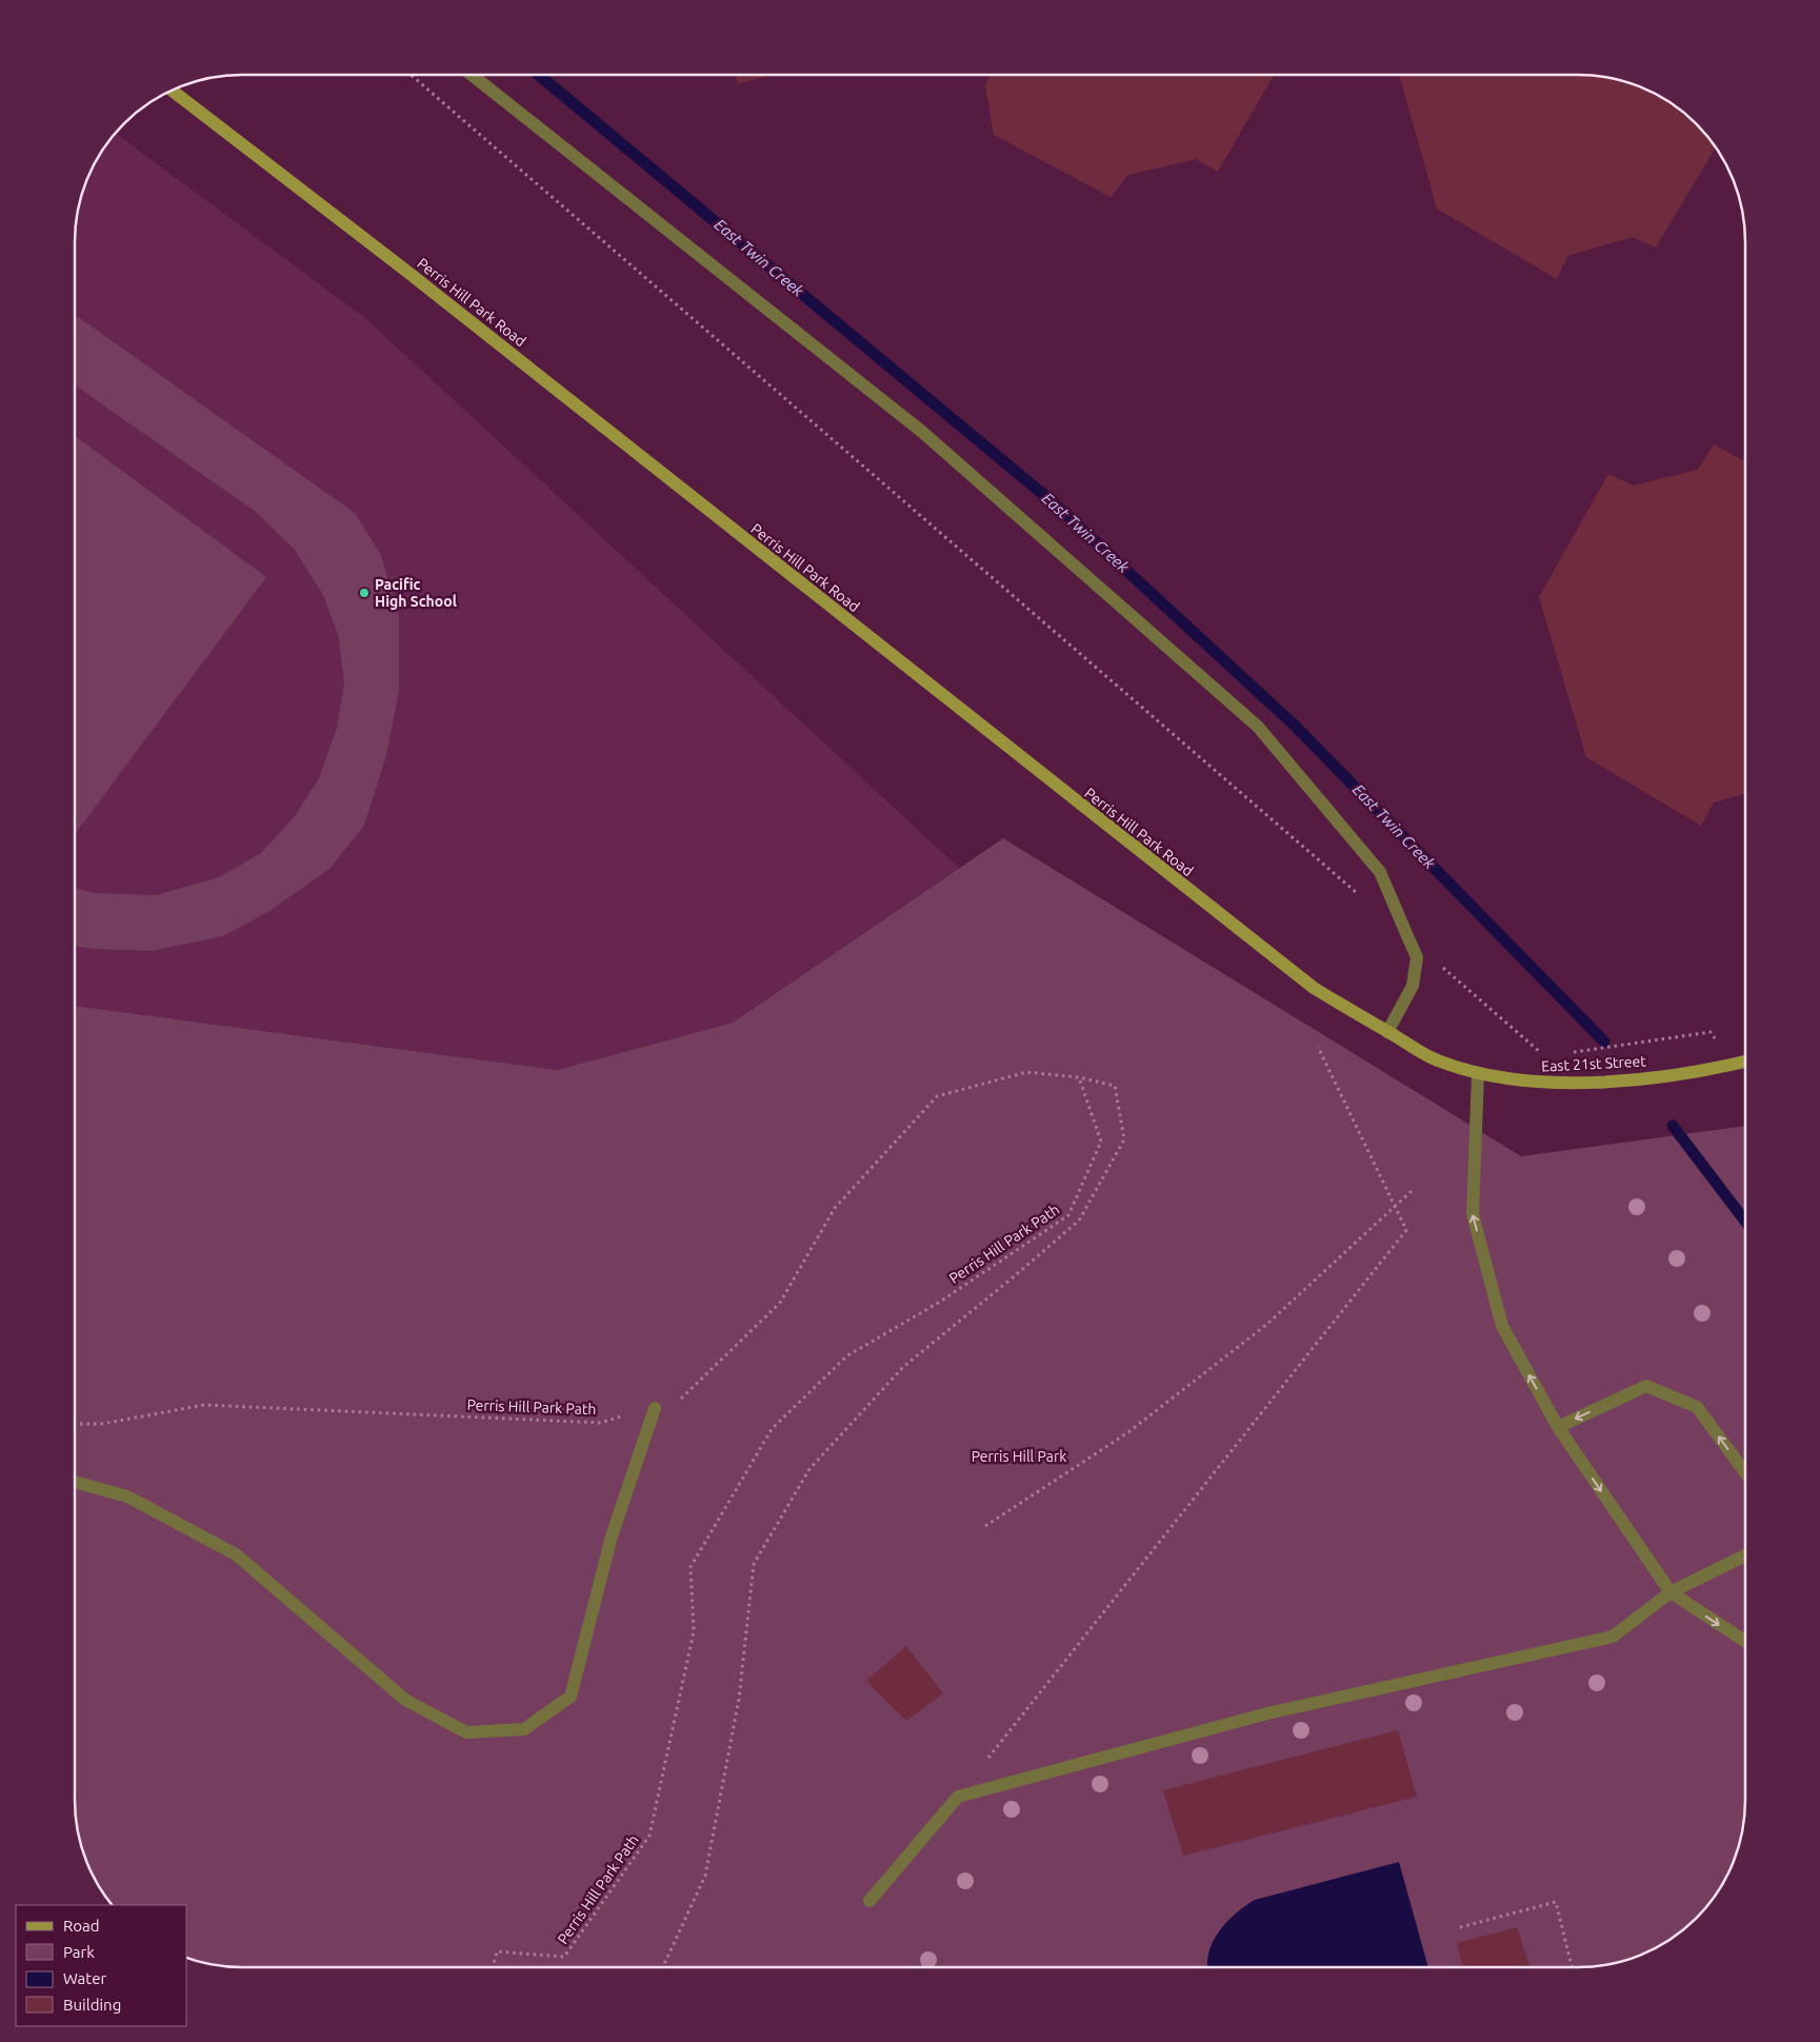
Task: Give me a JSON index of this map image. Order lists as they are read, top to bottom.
{
  "streets": {
    "street": ["Perris Hill Park Road", "East 21st Street"],
    "path": ["Perris Hill Park Path"]
  },
  "crossings": [
    ["Perris Hill Park Road", "East 21st Street"]
  ],
  "water": ["East Twin Creek"],
  "parks": ["Perris Hill Park"],
  "places": ["Pacific High School"],
  "legend": [
    "Road",
    "Park",
    "Water",
    "Building"
  ]
}
